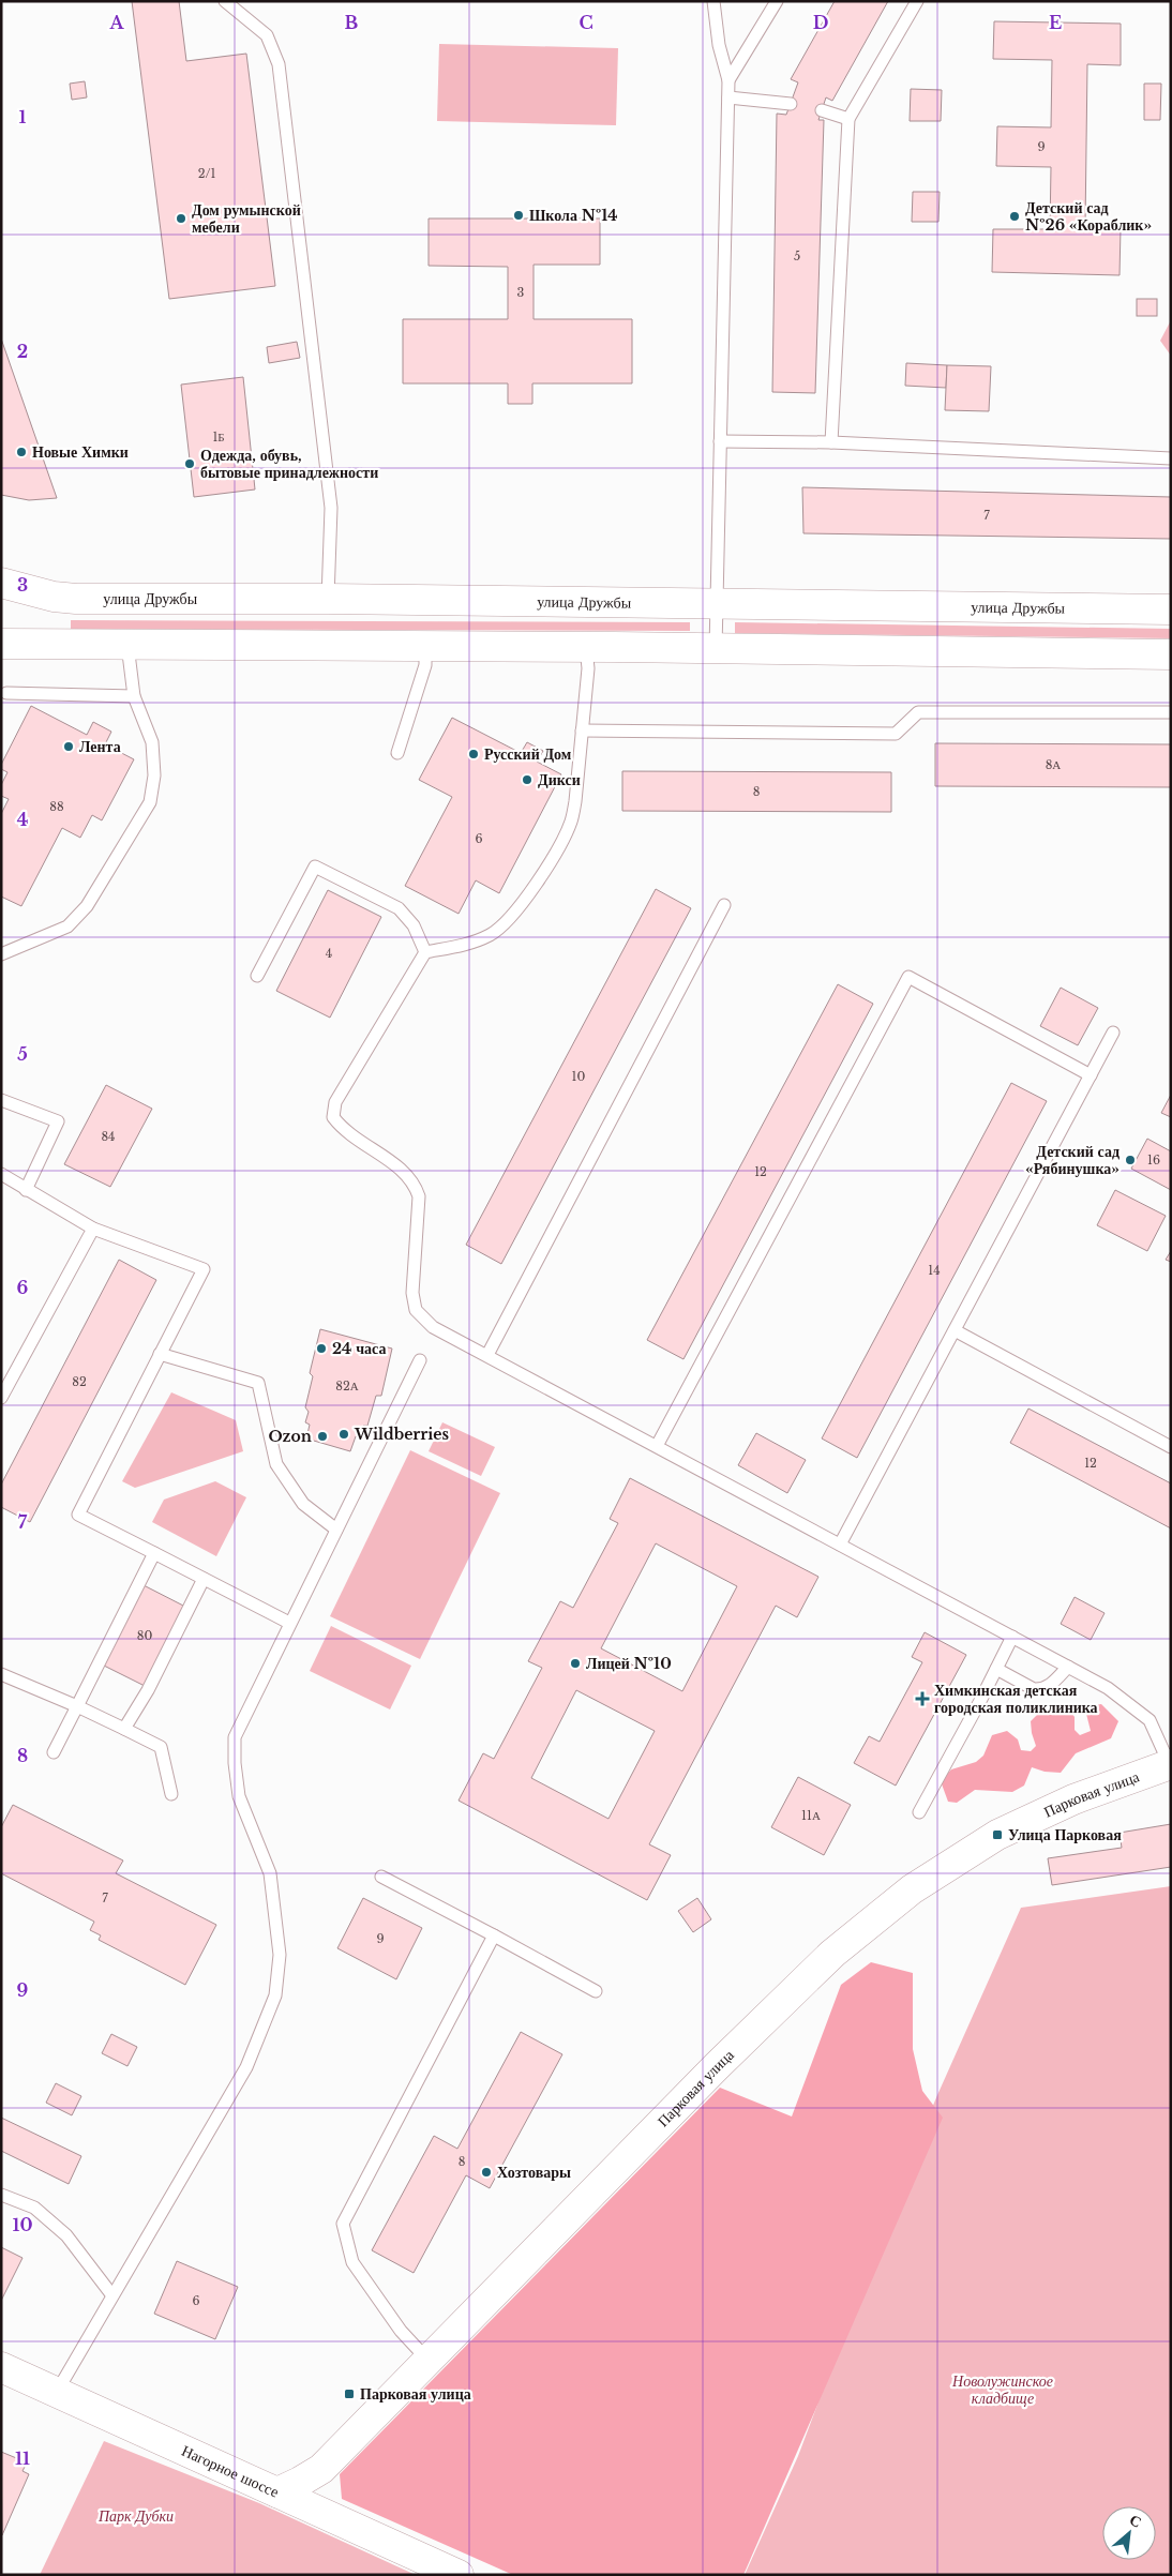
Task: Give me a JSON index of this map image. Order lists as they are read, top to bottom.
{
  "streets": {
    "main road": ["улица Дружбы", "Парковая улица", "Нагорное шоссе"]
  },
  "crossings": [
    ["Парковая улица", "Нагорное шоссе"]
  ],
  "parks": ["Новолужинское кладбище", "Парк Дубки"],
  "places": {
    "other": [
      "Школа №14",
      "Детский сад №26 «Кораблик»",
      "Дом румынской мебели",
      "Новые Химки",
      "Одежда, обувь, бытовые принадлежности",
      "Лента",
      "Русский Дом",
      "Дикси",
      "Детский сад «Рябинушка»",
      "24 часа",
      "Wildberries",
      "Ozon",
      "Лицей №10",
      "Хозтовары"
    ],
    "health": ["Химкинская детская городская поликлиника"],
    "transit": ["Улица Парковая", "Парковая улица"]
  },
  "house_numbers": [
    "9",
    "2/1",
    "5",
    "3",
    "1Б",
    "7",
    "8А",
    "8",
    "88",
    "6",
    "4",
    "10",
    "84",
    "16",
    "12",
    "14",
    "82",
    "82А",
    "12",
    "80",
    "11А",
    "7",
    "9",
    "8",
    "6"
  ],
  "north": "top right",
  "grid": {
    "columns": [
      "A",
      "B",
      "C",
      "D",
      "E"
    ],
    "rows": [
      "1",
      "2",
      "3",
      "4",
      "5",
      "6",
      "7",
      "8",
      "9",
      "10",
      "11"
    ]
  }
}
